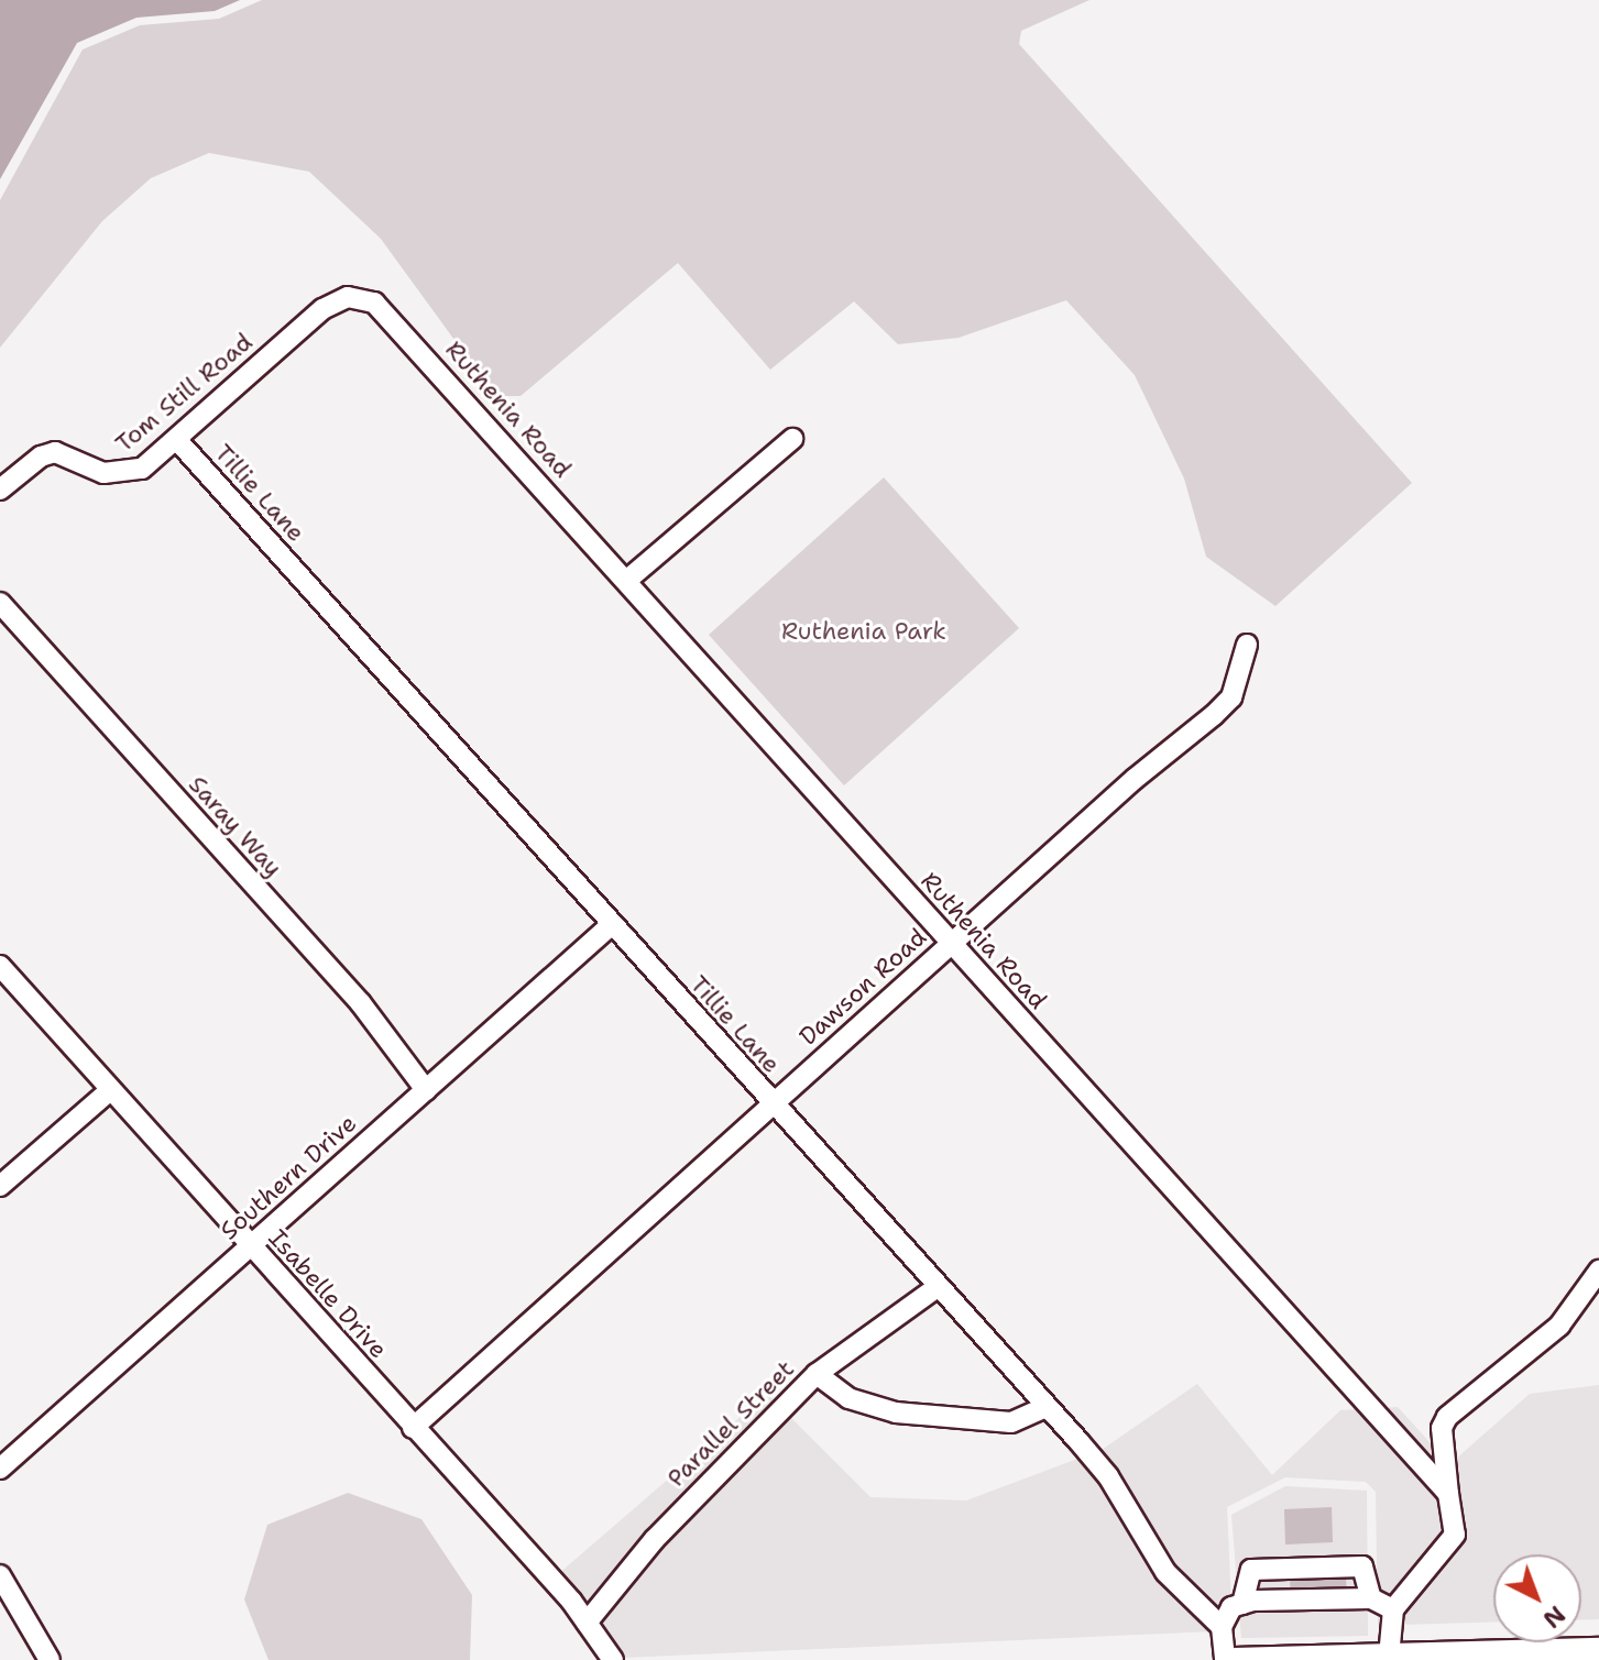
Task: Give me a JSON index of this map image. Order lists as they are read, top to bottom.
{
  "streets": {
    "street": [
      "Tom Still Road",
      "Ruthenia Road",
      "Tillie Lane",
      "Saray Way",
      "Dawson Road",
      "Southern Drive",
      "Isabelle Drive",
      "Parallel Street"
    ]
  },
  "crossings": [
    ["Tom Still Road", "Ruthenia Road"],
    ["Tom Still Road", "Tillie Lane"],
    ["Ruthenia Road", "Dawson Road"],
    ["Tillie Lane", "Dawson Road"],
    ["Tillie Lane", "Southern Drive"],
    ["Tillie Lane", "Parallel Street"],
    ["Saray Way", "Southern Drive"],
    ["Dawson Road", "Isabelle Drive"],
    ["Southern Drive", "Isabelle Drive"],
    ["Isabelle Drive", "Parallel Street"]
  ],
  "parks": ["Ruthenia Park"],
  "north": "bottom right"
}
